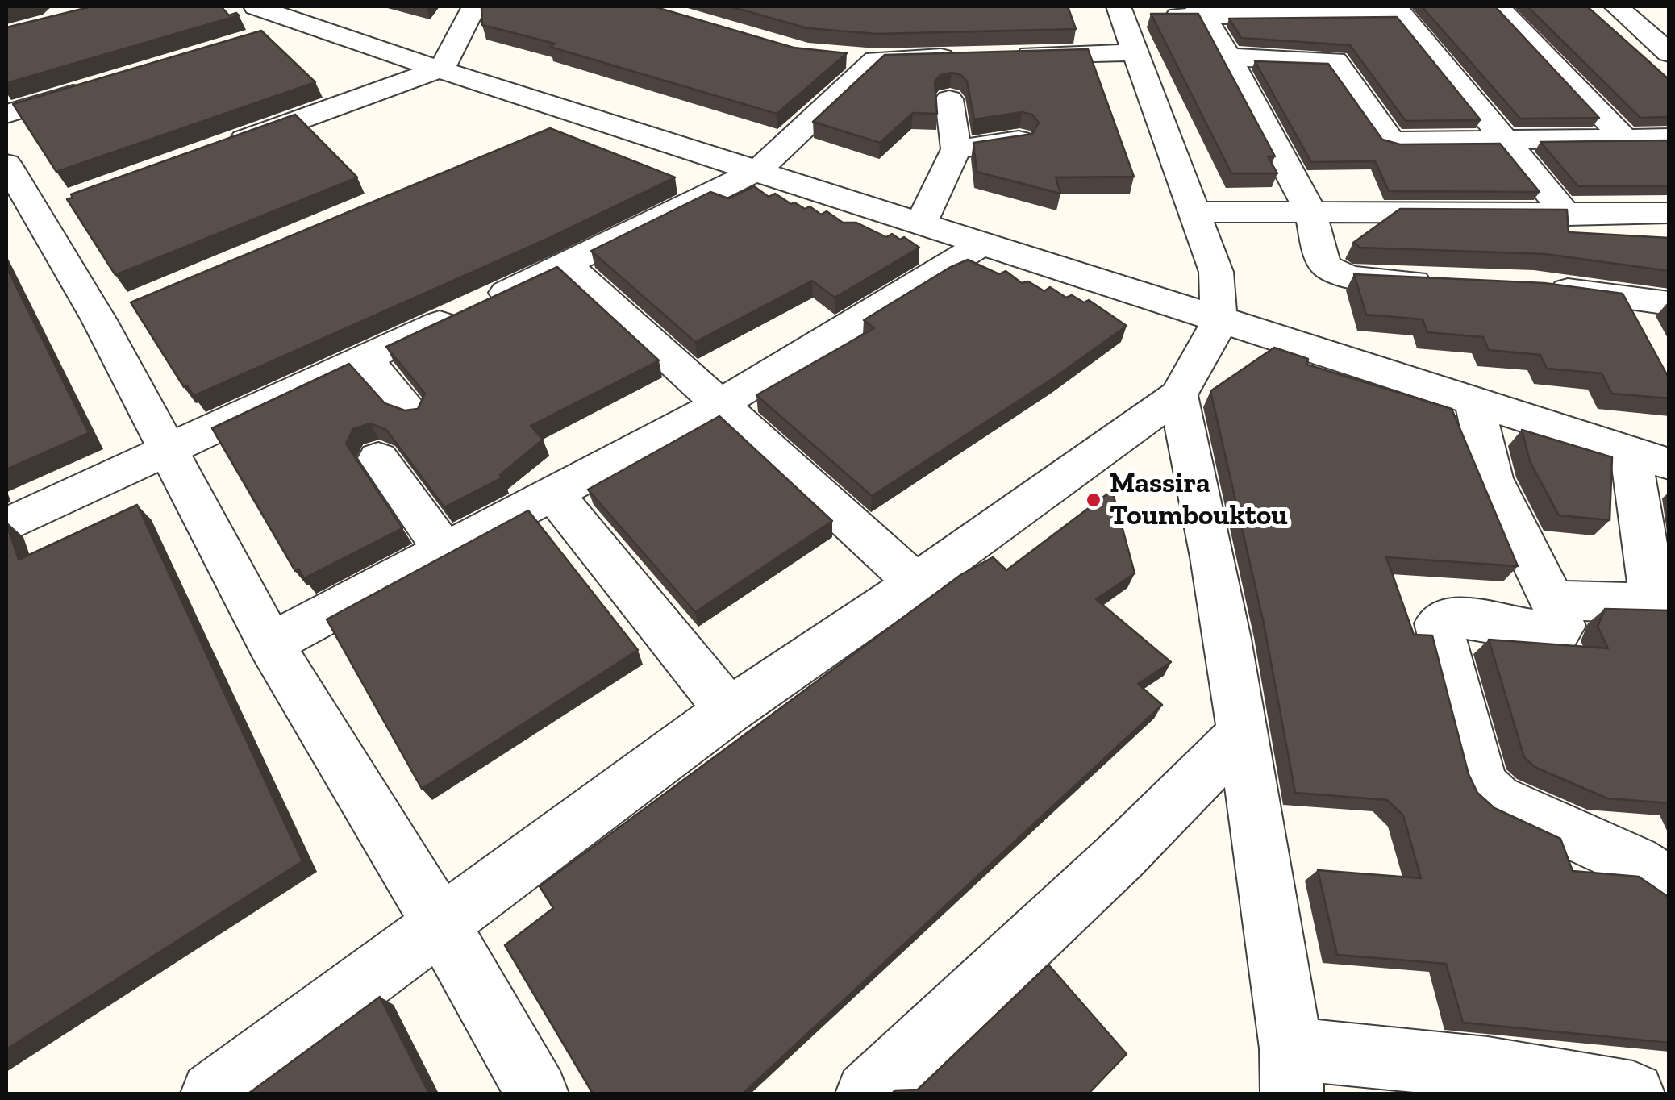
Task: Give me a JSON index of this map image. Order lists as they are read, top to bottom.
{
  "places": ["Massira Toumbouktou"]
}
